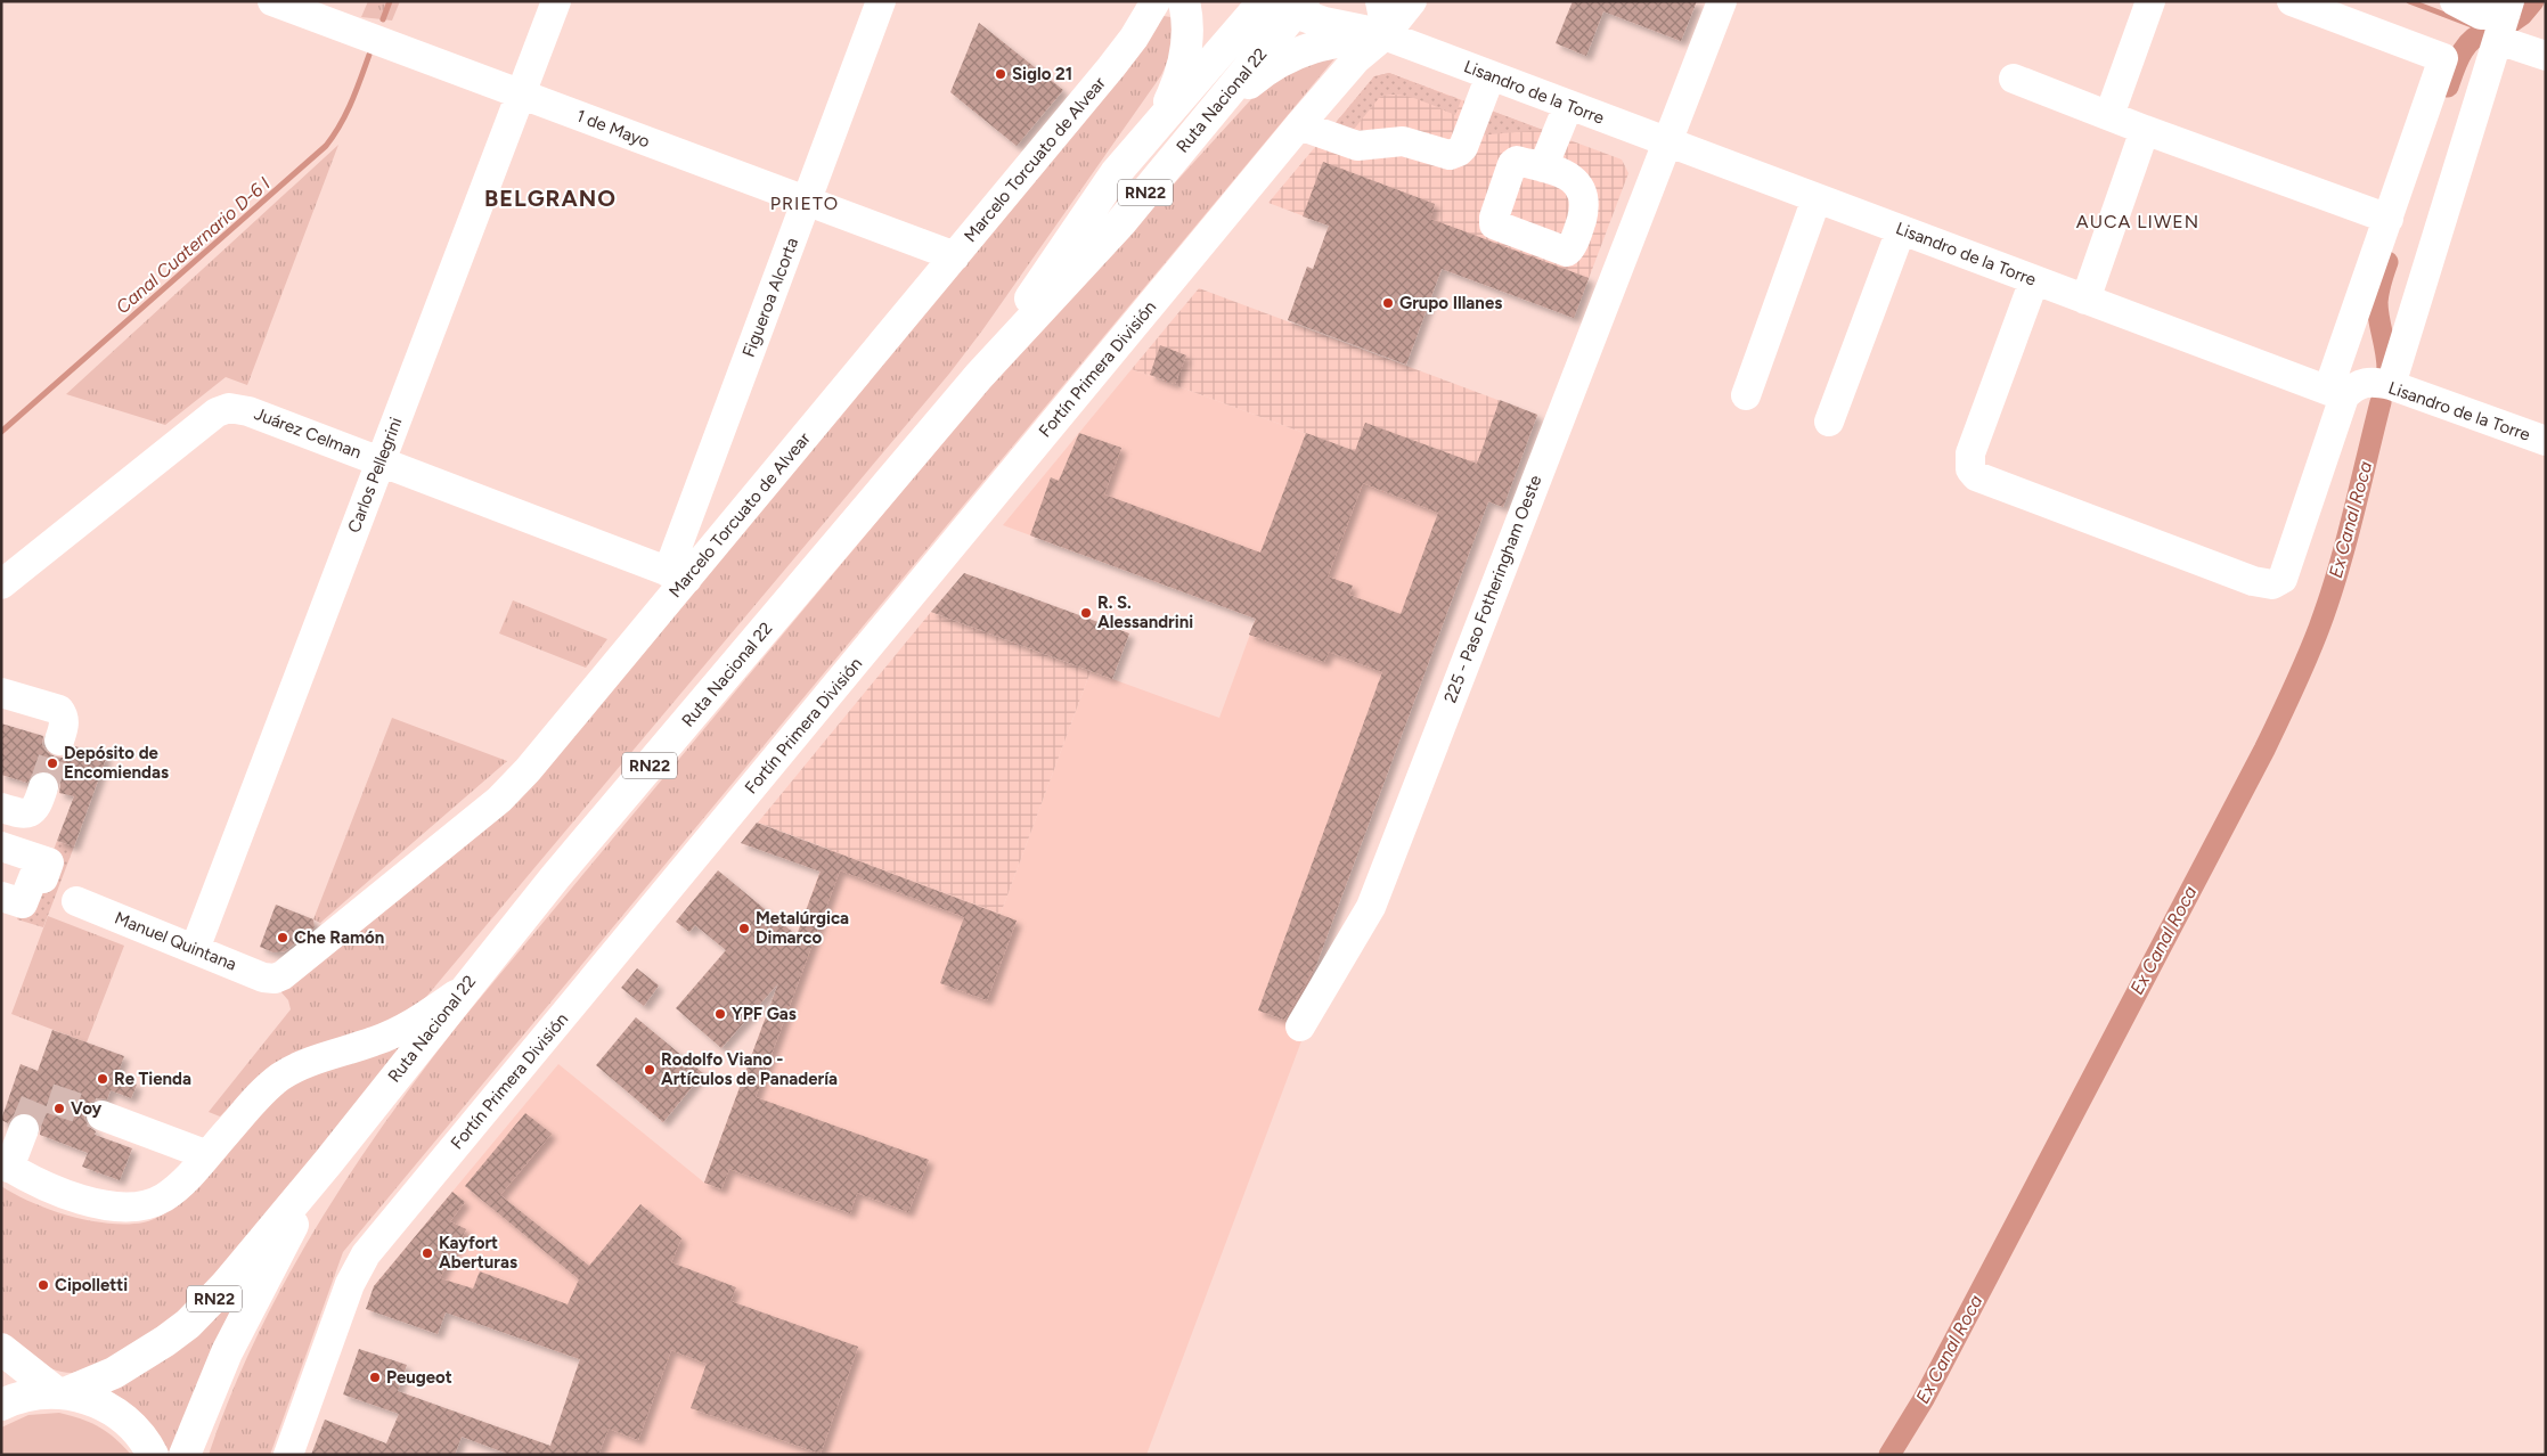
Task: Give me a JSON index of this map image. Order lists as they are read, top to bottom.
{
  "streets": {
    "main road": ["Ruta Nacional 22", "RN22"],
    "street": [
      "Lisandro de la Torre",
      "1 de Mayo",
      "Marcelo Torcuato de Alvear",
      "Figueroa Alcorta",
      "Fortín Primera División",
      "Juárez Celman",
      "Carlos Pellegrini",
      "225 - Paso Fotheringham Oeste",
      "Manuel Quintana"
    ]
  },
  "crossings": [
    ["Lisandro de la Torre", "Fortín Primera División"],
    ["Lisandro de la Torre", "225 - Paso Fotheringham Oeste"],
    ["Ruta Nacional 22", "RN22"],
    ["1 de Mayo", "Marcelo Torcuato de Alvear"],
    ["1 de Mayo", "Figueroa Alcorta"],
    ["1 de Mayo", "Carlos Pellegrini"],
    ["Marcelo Torcuato de Alvear", "Figueroa Alcorta"],
    ["Marcelo Torcuato de Alvear", "Juárez Celman"],
    ["Marcelo Torcuato de Alvear", "Manuel Quintana"],
    ["Figueroa Alcorta", "Juárez Celman"],
    ["Juárez Celman", "Carlos Pellegrini"],
    ["Carlos Pellegrini", "Manuel Quintana"]
  ],
  "districts": ["BELGRANO", "PRIETO", "AUCA LIWEN"],
  "water": ["Canal Cuaternario D-6 I", "Ex Canal Roca"],
  "places": [
    "Siglo 21",
    "Grupo Illanes",
    "R. S. Alessandrini",
    "Depósito de Encomiendas",
    "Metalúrgica Dimarco",
    "Che Ramón",
    "YPF Gas",
    "Rodolfo Viano - Artículos de Panadería",
    "Re Tienda",
    "Voy",
    "Kayfort Aberturas",
    "Cipolletti",
    "Peugeot"
  ]
}
